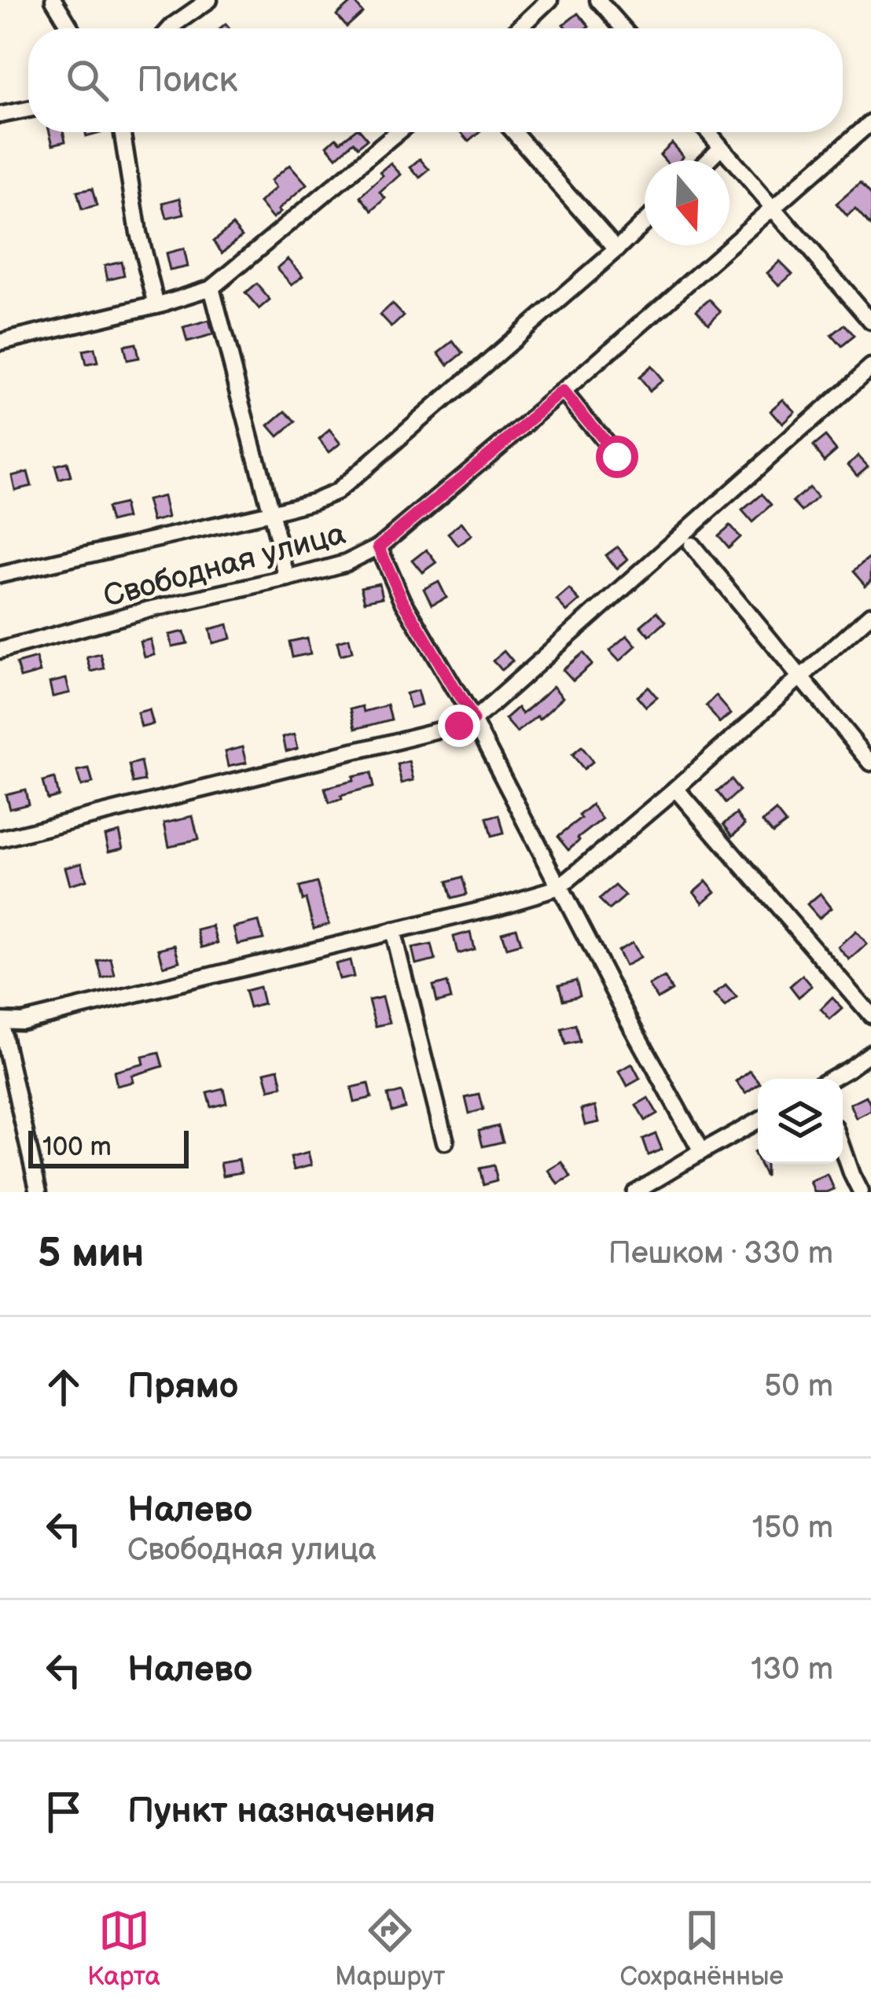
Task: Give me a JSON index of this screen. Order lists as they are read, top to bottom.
{
  "streets": {
    "street": ["Свободная улица"]
  },
  "scale_bar": "100 m",
  "north": "bottom",
  "page": {
    "search": "Поиск",
    "scale": "100 m",
    "heading": ["5 мин", "Пешком · 330 m"],
    "list": [
      ["Прямо", "50 m"],
      ["Налево", "Свободная улица", "150 m"],
      ["Налево", "130 m"],
      "Пункт назначения"
    ],
    "nav": ["Карта", "Маршрут", "Сохранённые"]
  }
}
